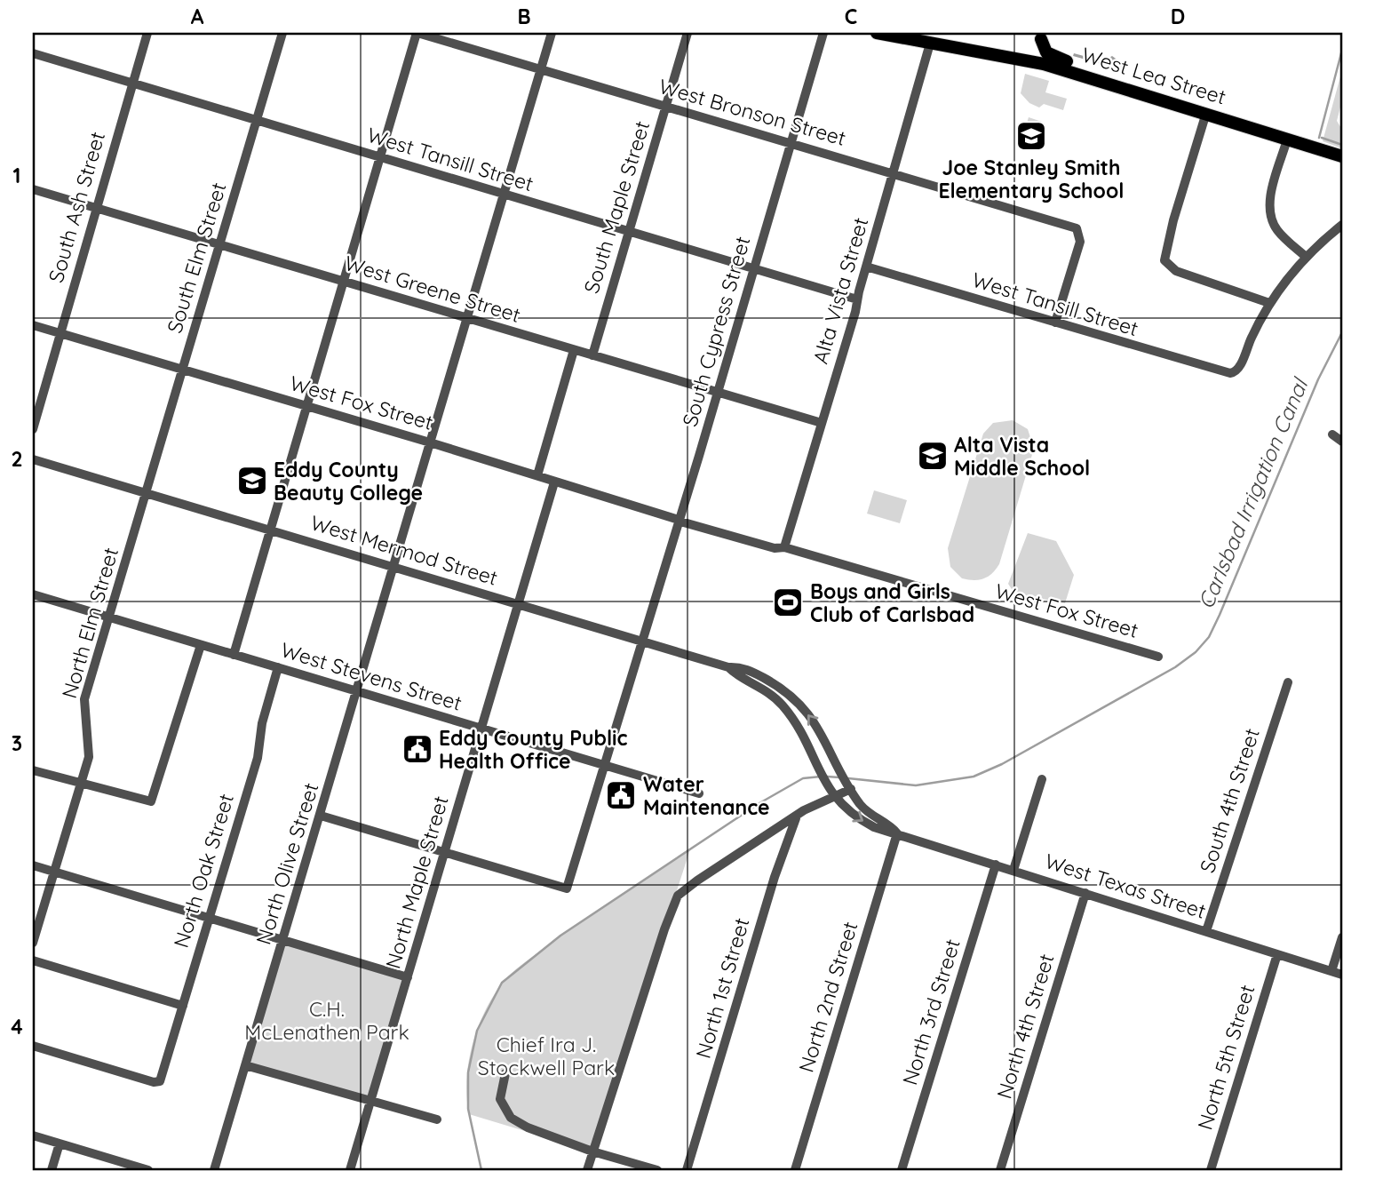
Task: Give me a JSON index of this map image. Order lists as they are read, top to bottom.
{
  "streets": {
    "main road": ["West Lea Street"],
    "street": [
      "West Bronson Street",
      "West Tansill Street",
      "South Ash Street",
      "South Maple Street",
      "South Elm Street",
      "West Greene Street",
      "Alta Vista Street",
      "South Cypress Street",
      "West Fox Street",
      "West Mermod Street",
      "North Elm Street",
      "West Stevens Street",
      "South 4th Street",
      "North Olive Street",
      "North Oak Street",
      "North Maple Street",
      "West Texas Street",
      "North 1st Street",
      "North 2nd Street",
      "North 3rd Street",
      "North 4th Street",
      "North 5th Street"
    ]
  },
  "crossings": [
    ["West Lea Street", "Alta Vista Street"],
    ["West Bronson Street", "West Tansill Street"],
    ["West Bronson Street", "South Maple Street"],
    ["West Bronson Street", "Alta Vista Street"],
    ["West Bronson Street", "South Cypress Street"],
    ["West Bronson Street", "North Olive Street"],
    ["West Tansill Street", "South Ash Street"],
    ["West Tansill Street", "South Maple Street"],
    ["West Tansill Street", "South Elm Street"],
    ["West Tansill Street", "Alta Vista Street"],
    ["West Tansill Street", "South Cypress Street"],
    ["West Tansill Street", "North Olive Street"],
    ["South Ash Street", "West Greene Street"],
    ["South Ash Street", "West Fox Street"],
    ["South Maple Street", "West Greene Street"],
    ["South Elm Street", "West Greene Street"],
    ["South Elm Street", "West Fox Street"],
    ["South Elm Street", "West Mermod Street"],
    ["South Elm Street", "North Elm Street"],
    ["West Greene Street", "Alta Vista Street"],
    ["West Greene Street", "South Cypress Street"],
    ["West Greene Street", "North Olive Street"],
    ["Alta Vista Street", "West Fox Street"],
    ["South Cypress Street", "West Fox Street"],
    ["South Cypress Street", "West Mermod Street"],
    ["South Cypress Street", "West Stevens Street"],
    ["South Cypress Street", "North Maple Street"],
    ["West Fox Street", "North Olive Street"],
    ["West Mermod Street", "North Elm Street"],
    ["West Mermod Street", "North Olive Street"],
    ["West Mermod Street", "North Maple Street"],
    ["West Mermod Street", "West Texas Street"],
    ["North Elm Street", "West Stevens Street"],
    ["West Stevens Street", "North Olive Street"],
    ["West Stevens Street", "North Oak Street"],
    ["West Stevens Street", "North Maple Street"],
    ["South 4th Street", "West Texas Street"],
    ["West Texas Street", "North 2nd Street"],
    ["West Texas Street", "North 3rd Street"],
    ["West Texas Street", "North 4th Street"],
    ["West Texas Street", "North 5th Street"]
  ],
  "water": ["Carlsbad Irrigation Canal"],
  "parks": ["C.H. McLenathen Park", "Chief Ira J. Stockwell Park"],
  "places": {
    "school or university": ["Joe Stanley Smith Elementary School", "Alta Vista Middle School", "Eddy County Beauty College"],
    "sports": ["Boys and Girls Club of Carlsbad"],
    "public building": ["Eddy County Public Health Office", "Water Maintenance"]
  },
  "grid": {
    "columns": [
      "A",
      "B",
      "C",
      "D"
    ],
    "rows": [
      "1",
      "2",
      "3",
      "4"
    ]
  }
}
